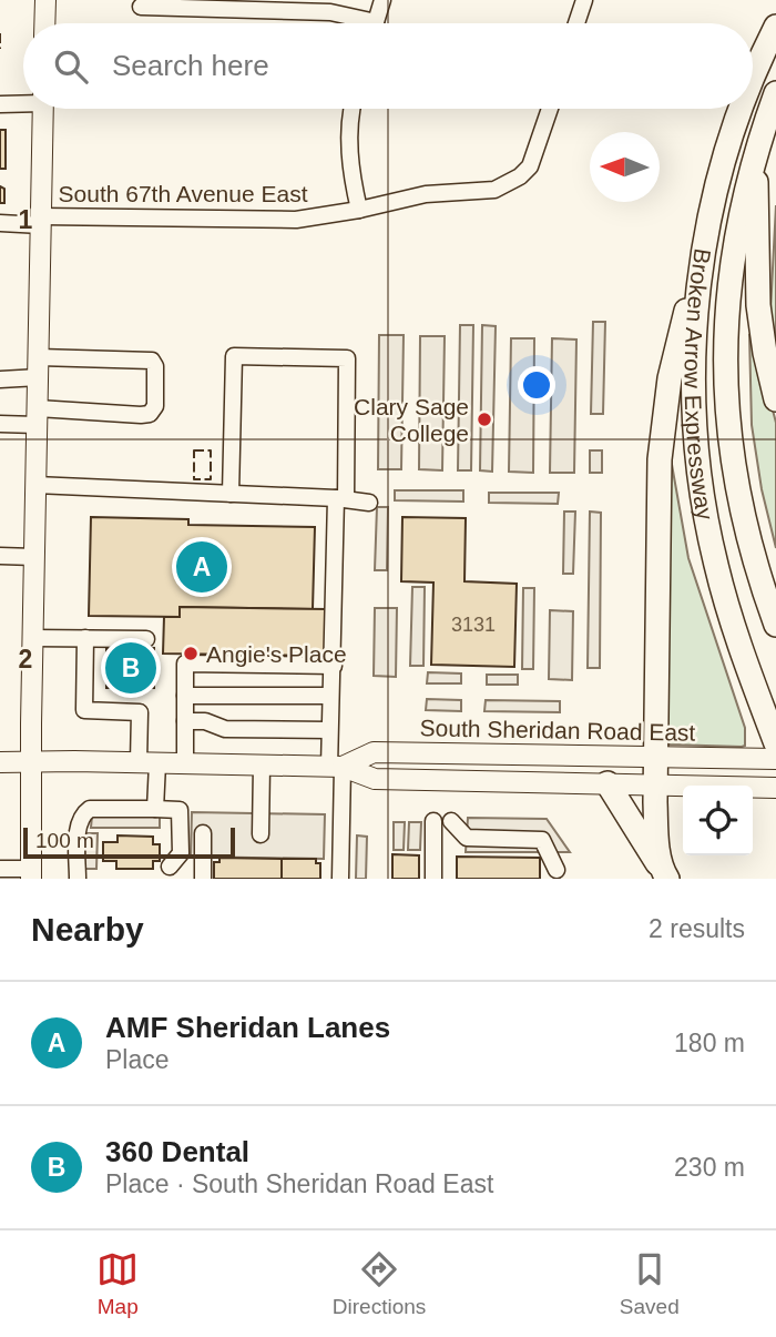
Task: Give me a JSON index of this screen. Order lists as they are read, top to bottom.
{
  "streets": {
    "highway": ["Broken Arrow Expressway"],
    "main road": ["South Sheridan Road East"],
    "street": ["South 67th Avenue East"]
  },
  "places": ["Clary Sage College", "Angie's Place"],
  "house_numbers": ["3131"],
  "scale_bar": "100 m",
  "north": "left",
  "page": {
    "search": "Search here",
    "pins": ["A", "B"],
    "scale": "100 m",
    "heading": ["Nearby", "2 results"],
    "list": [
      {
        "mark": "A",
        "name": "AMF Sheridan Lanes",
        "note": "Place",
        "value": "180 m"
      },
      {
        "mark": "B",
        "name": "360 Dental",
        "note": "Place · South Sheridan Road East",
        "value": "230 m"
      }
    ],
    "nav": ["Map", "Directions", "Saved"]
  },
  "grid": {
    "rows": ["1", "2"]
  }
}
